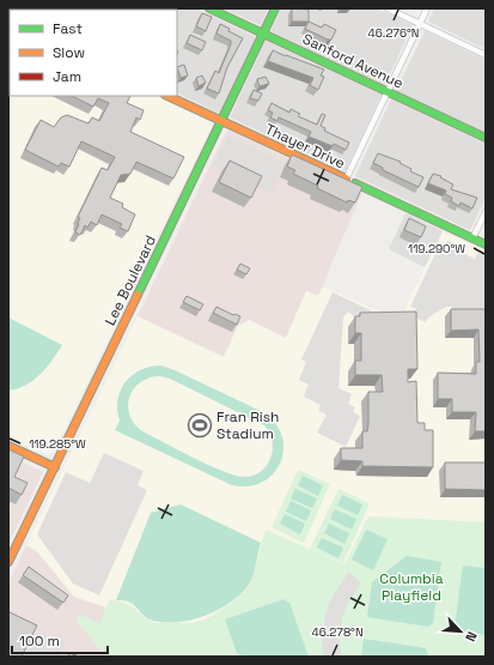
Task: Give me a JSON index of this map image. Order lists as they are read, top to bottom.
{
  "streets": {
    "street": ["Sanford Avenue", "Thayer Drive", "Lee Boulevard"]
  },
  "crossings": [
    ["Sanford Avenue", "Lee Boulevard"],
    ["Thayer Drive", "Lee Boulevard"]
  ],
  "parks": ["Columbia Playfield"],
  "places": {
    "sports": ["Fran Rish Stadium"]
  },
  "legend": ["Fast", "Slow", "Jam"],
  "scale_bar": "100 m",
  "north": "bottom right",
  "coordinates": [
    "46.276°N",
    "119.290°W",
    "119.285°W",
    "46.278°N"
  ]
}
